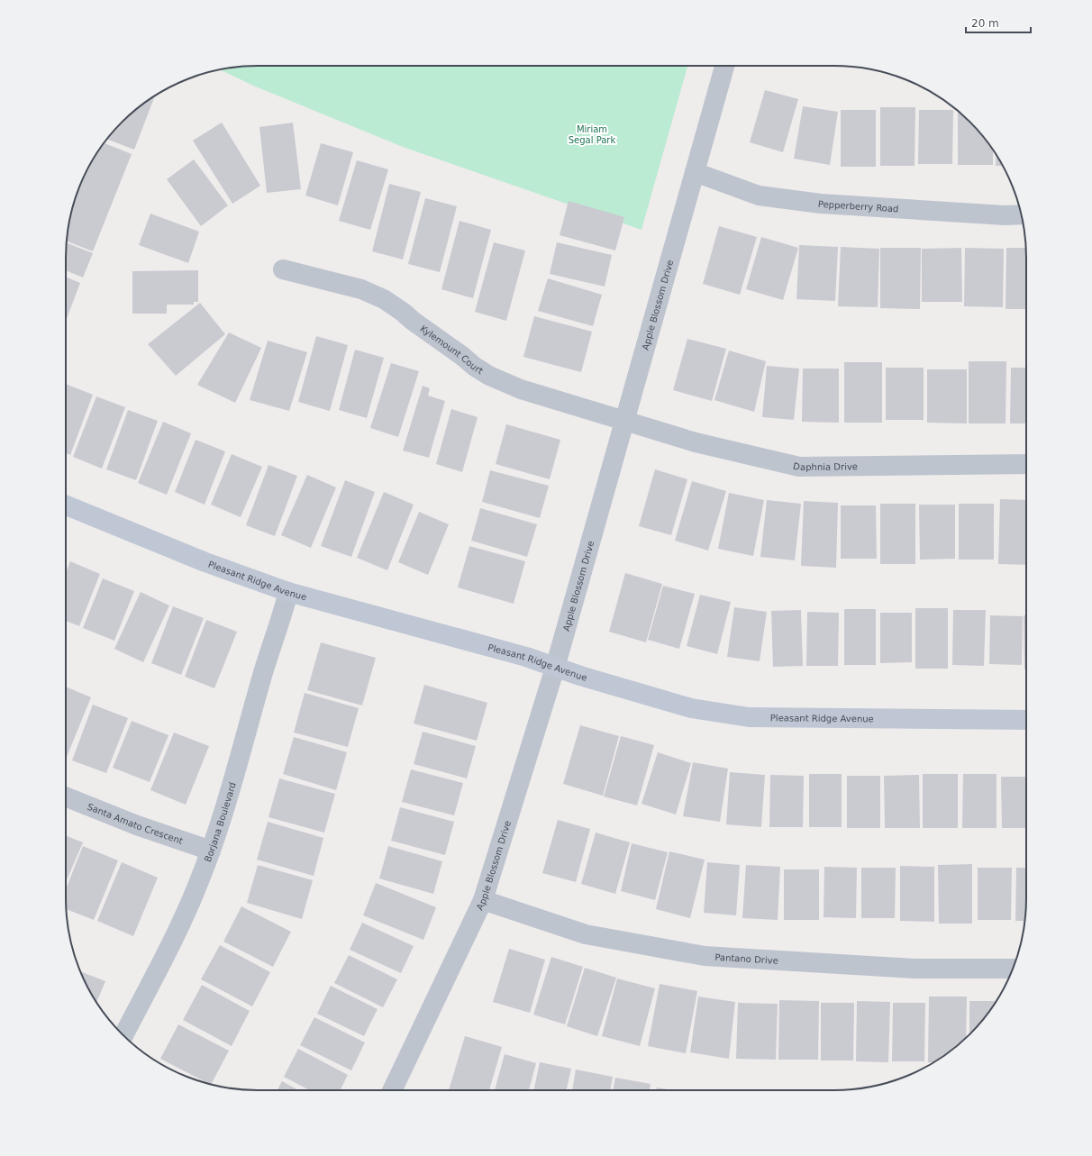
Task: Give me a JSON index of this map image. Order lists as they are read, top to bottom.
{
  "streets": {
    "street": [
      "Pepperberry Road",
      "Apple Blossom Drive",
      "Kylemount Court",
      "Daphnia Drive",
      "Pleasant Ridge Avenue",
      "Borjana Boulevard",
      "Santa Amato Crescent",
      "Pantano Drive"
    ]
  },
  "crossings": [
    ["Pepperberry Road", "Apple Blossom Drive"],
    ["Apple Blossom Drive", "Kylemount Court"],
    ["Apple Blossom Drive", "Daphnia Drive"],
    ["Apple Blossom Drive", "Pleasant Ridge Avenue"],
    ["Apple Blossom Drive", "Pantano Drive"],
    ["Kylemount Court", "Daphnia Drive"],
    ["Pleasant Ridge Avenue", "Borjana Boulevard"],
    ["Borjana Boulevard", "Santa Amato Crescent"]
  ],
  "parks": ["Miriam Segal Park"],
  "scale_bar": "20 m"
}
